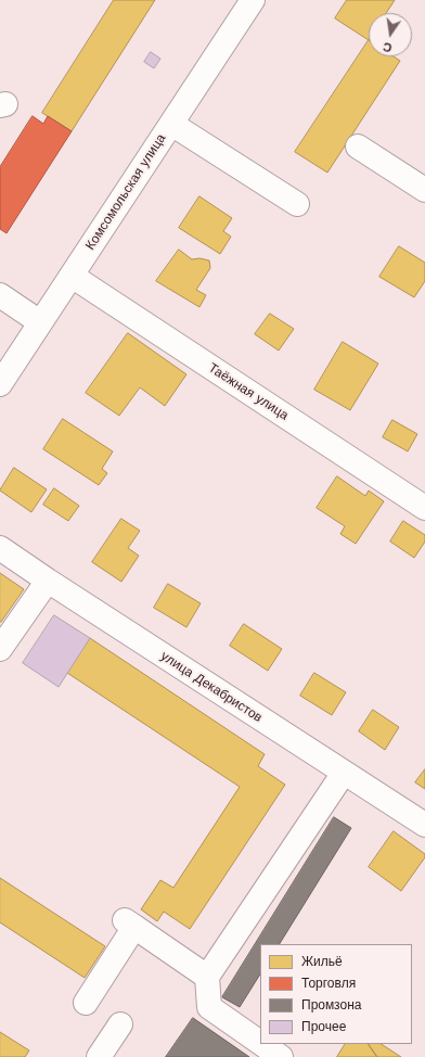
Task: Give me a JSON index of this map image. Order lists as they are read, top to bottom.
{
  "streets": {
    "street": ["Комсомольская улица", "Таёжная улица", "улица Декабристов"]
  },
  "crossings": [
    ["Комсомольская улица", "Таёжная улица"]
  ],
  "legend": [
    "Жильё",
    "Торговля",
    "Промзона",
    "Прочее"
  ],
  "north": "bottom"
}
